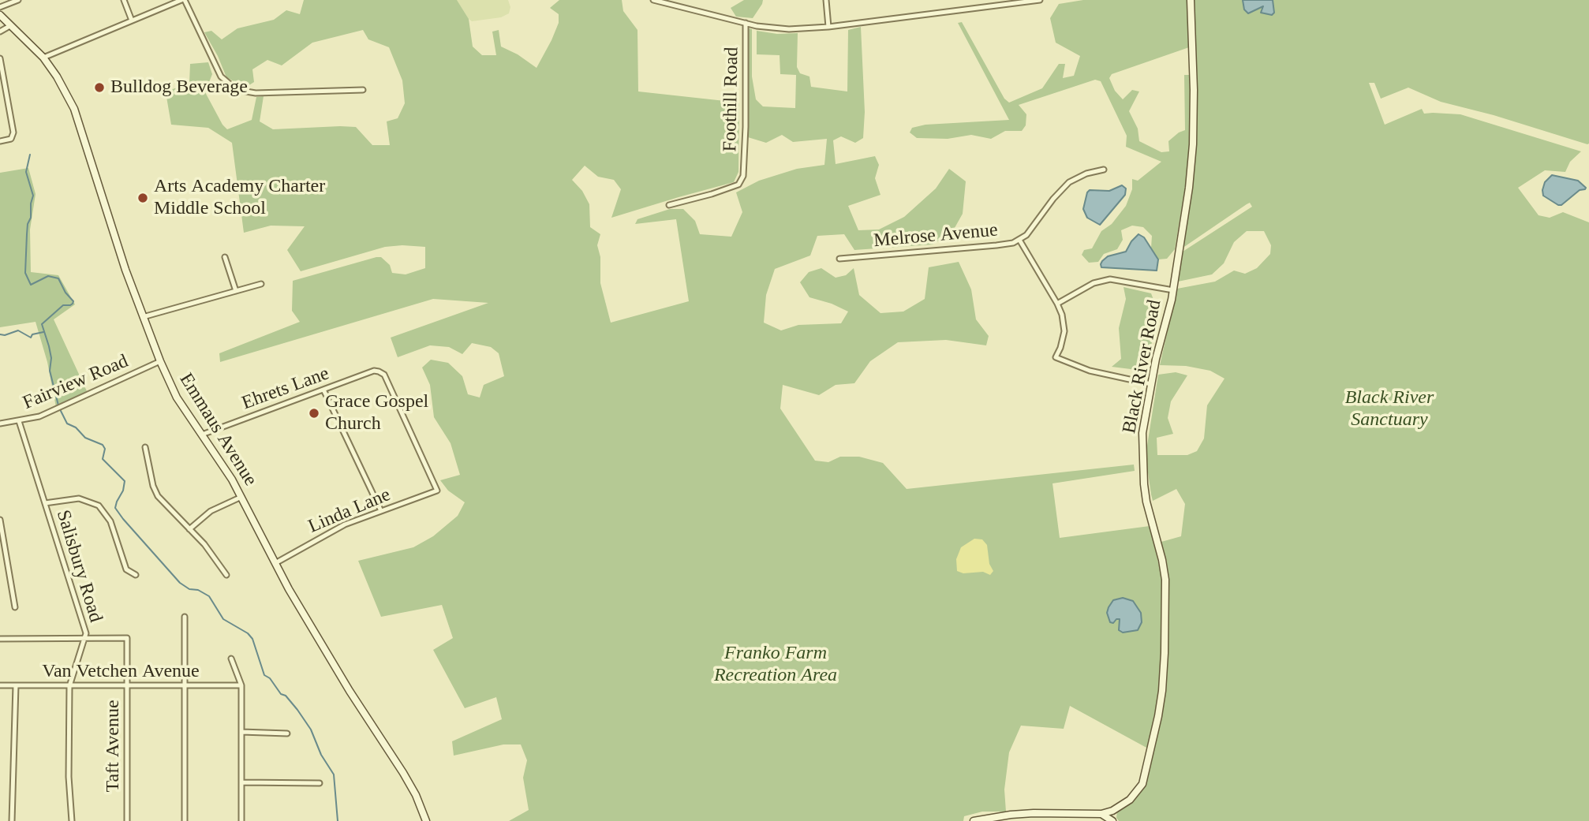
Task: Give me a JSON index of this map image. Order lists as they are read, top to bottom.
{
  "streets": {
    "street": [
      "Foothill Road",
      "Melrose Avenue",
      "Black River Road",
      "Fairview Road",
      "Ehrets Lane",
      "Emmaus Avenue",
      "Linda Lane",
      "Salisbury Road",
      "Van Vetchen Avenue",
      "Taft Avenue"
    ]
  },
  "crossings": [
    ["Fairview Road", "Emmaus Avenue"],
    ["Fairview Road", "Salisbury Road"],
    ["Ehrets Lane", "Emmaus Avenue"],
    ["Ehrets Lane", "Linda Lane"],
    ["Emmaus Avenue", "Linda Lane"],
    ["Salisbury Road", "Van Vetchen Avenue"],
    ["Salisbury Road", "Taft Avenue"],
    ["Van Vetchen Avenue", "Taft Avenue"]
  ],
  "parks": ["Black River Sanctuary", "Franko Farm Recreation Area"],
  "places": ["Bulldog Beverage", "Arts Academy Charter Middle School", "Grace Gospel Church"]
}
